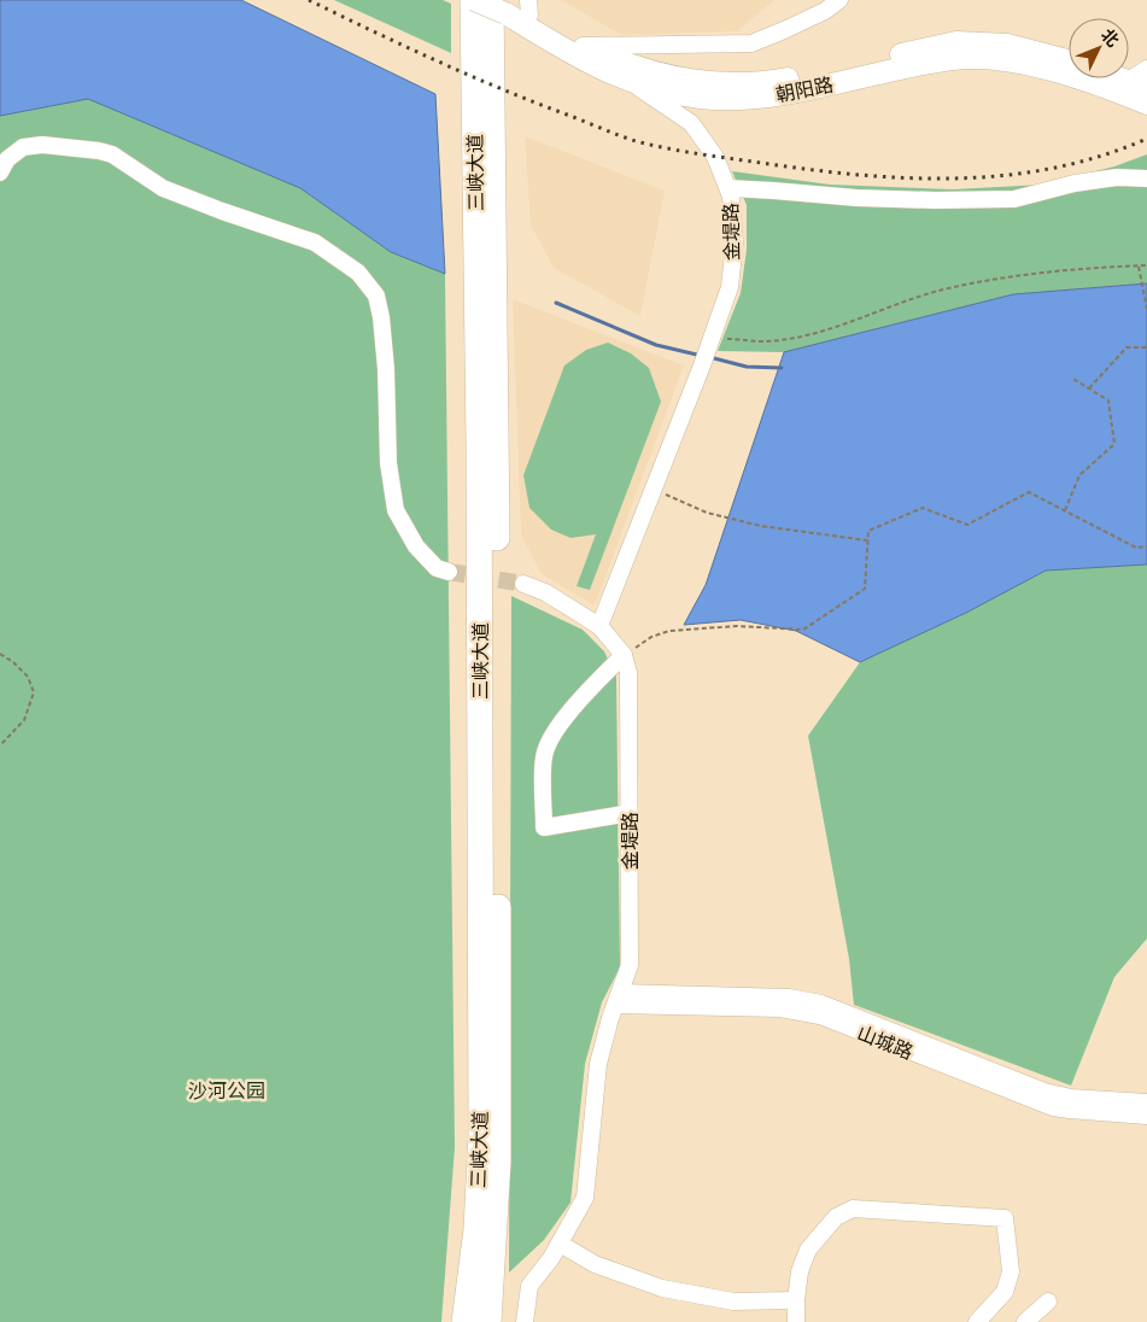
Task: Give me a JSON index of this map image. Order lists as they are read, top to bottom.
{
  "streets": {
    "highway": ["三峡大道"],
    "main road": ["朝阳路"],
    "street": ["金堤路", "山城路"]
  },
  "crossings": [
    ["朝阳路", "三峡大道"],
    ["朝阳路", "金堤路"],
    ["金堤路", "山城路"]
  ],
  "parks": ["沙河公园"],
  "north": "top right"
}
